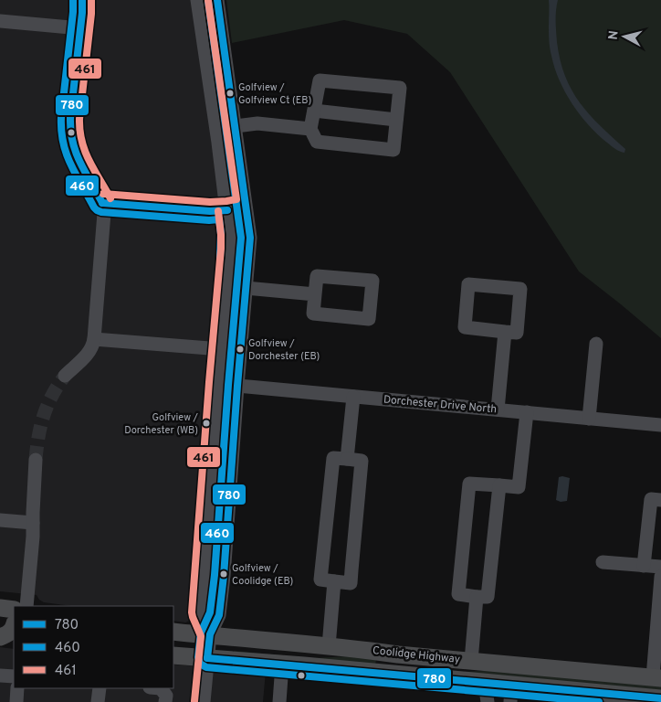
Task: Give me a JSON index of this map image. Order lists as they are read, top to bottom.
{
  "streets": {
    "main road": ["Coolidge Highway"],
    "street": ["Dorchester Drive North"]
  },
  "places": [
    "Golfview / Golfview Ct (EB)",
    "Golfview / Dorchester (EB)",
    "Golfview / Dorchester (WB)",
    "Golfview / Coolidge (EB)"
  ],
  "lines": ["transit line 780", "transit line 460", "transit line 461"],
  "legend": ["780", "460", "461"],
  "north": "left"
}
